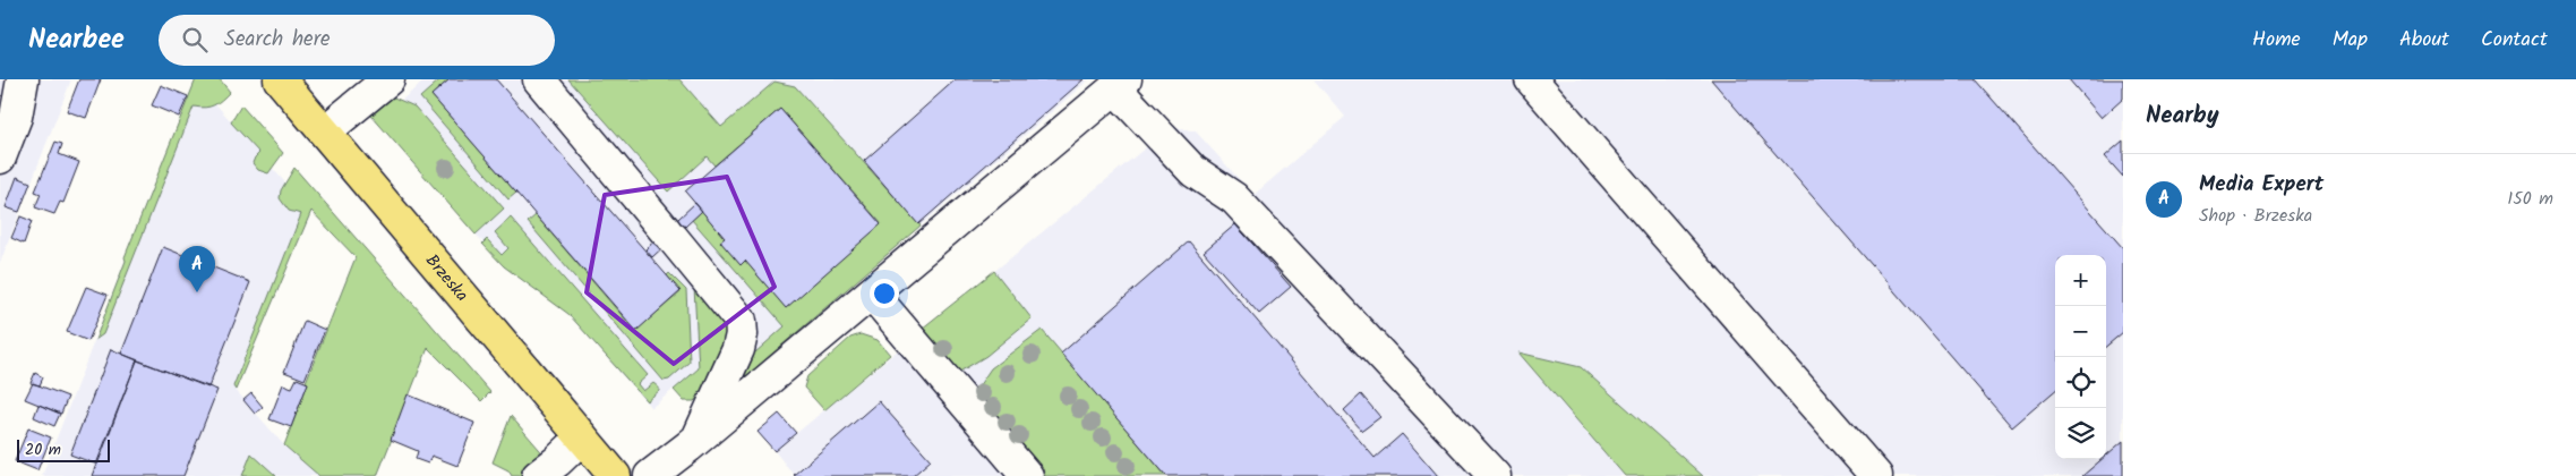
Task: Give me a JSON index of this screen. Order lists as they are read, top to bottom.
{
  "streets": {
    "main road": ["Brzeska"]
  },
  "scale_bar": "20 m",
  "page": {
    "header": "Nearbee",
    "search": "Search here",
    "nav": [
      "Home",
      "Map",
      "About",
      "Contact"
    ],
    "heading": "Nearby",
    "list": [
      {
        "mark": "A",
        "name": "Media Expert",
        "note": "Shop · Brzeska",
        "value": "150 m"
      }
    ],
    "pins": "A",
    "map_buttons": ["+", "−"],
    "scale": "20 m"
  }
}
